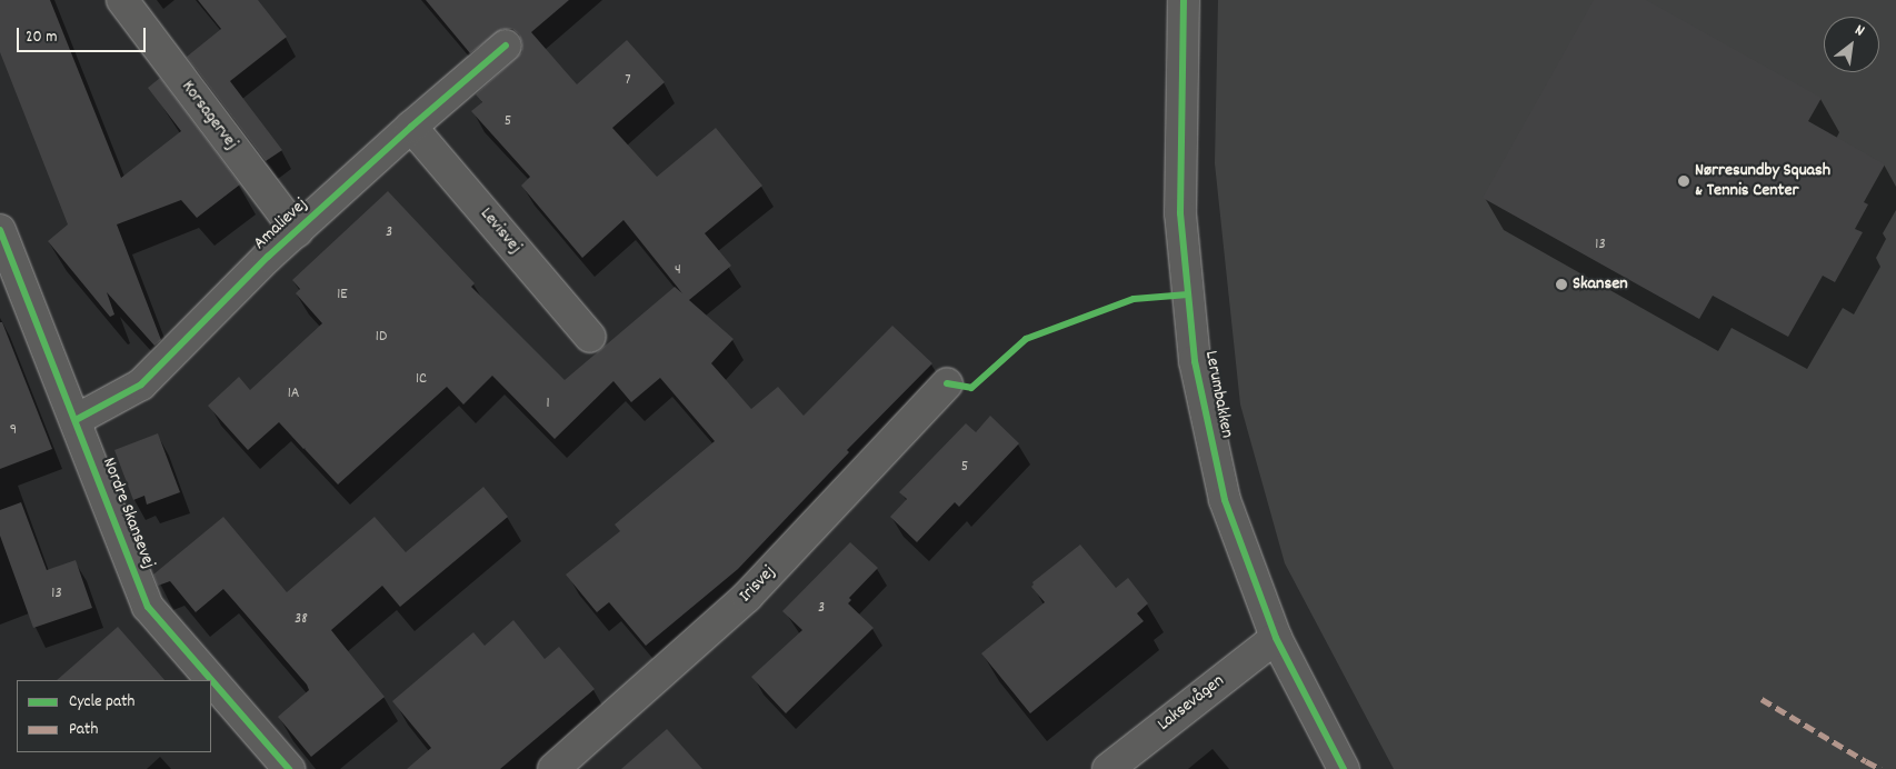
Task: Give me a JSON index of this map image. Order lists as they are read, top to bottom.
{
  "streets": {
    "street": [
      "Korsagervej",
      "Amalievej",
      "Levisvej",
      "Lerumbakken",
      "Nordre Skansevej",
      "Irisvej",
      "Laksevågen"
    ]
  },
  "crossings": [
    ["Korsagervej", "Amalievej"],
    ["Amalievej", "Levisvej"],
    ["Amalievej", "Nordre Skansevej"],
    ["Lerumbakken", "Laksevågen"]
  ],
  "places": ["Nørresundby Squash & Tennis Center", "Skansen"],
  "house_numbers": [
    "7",
    "5",
    "3",
    "13",
    "4",
    "1E",
    "1D",
    "1C",
    "1A",
    "1",
    "9",
    "5",
    "13",
    "3",
    "38"
  ],
  "legend": ["Cycle path", "Path"],
  "scale_bar": "20 m",
  "north": "top right"
}
